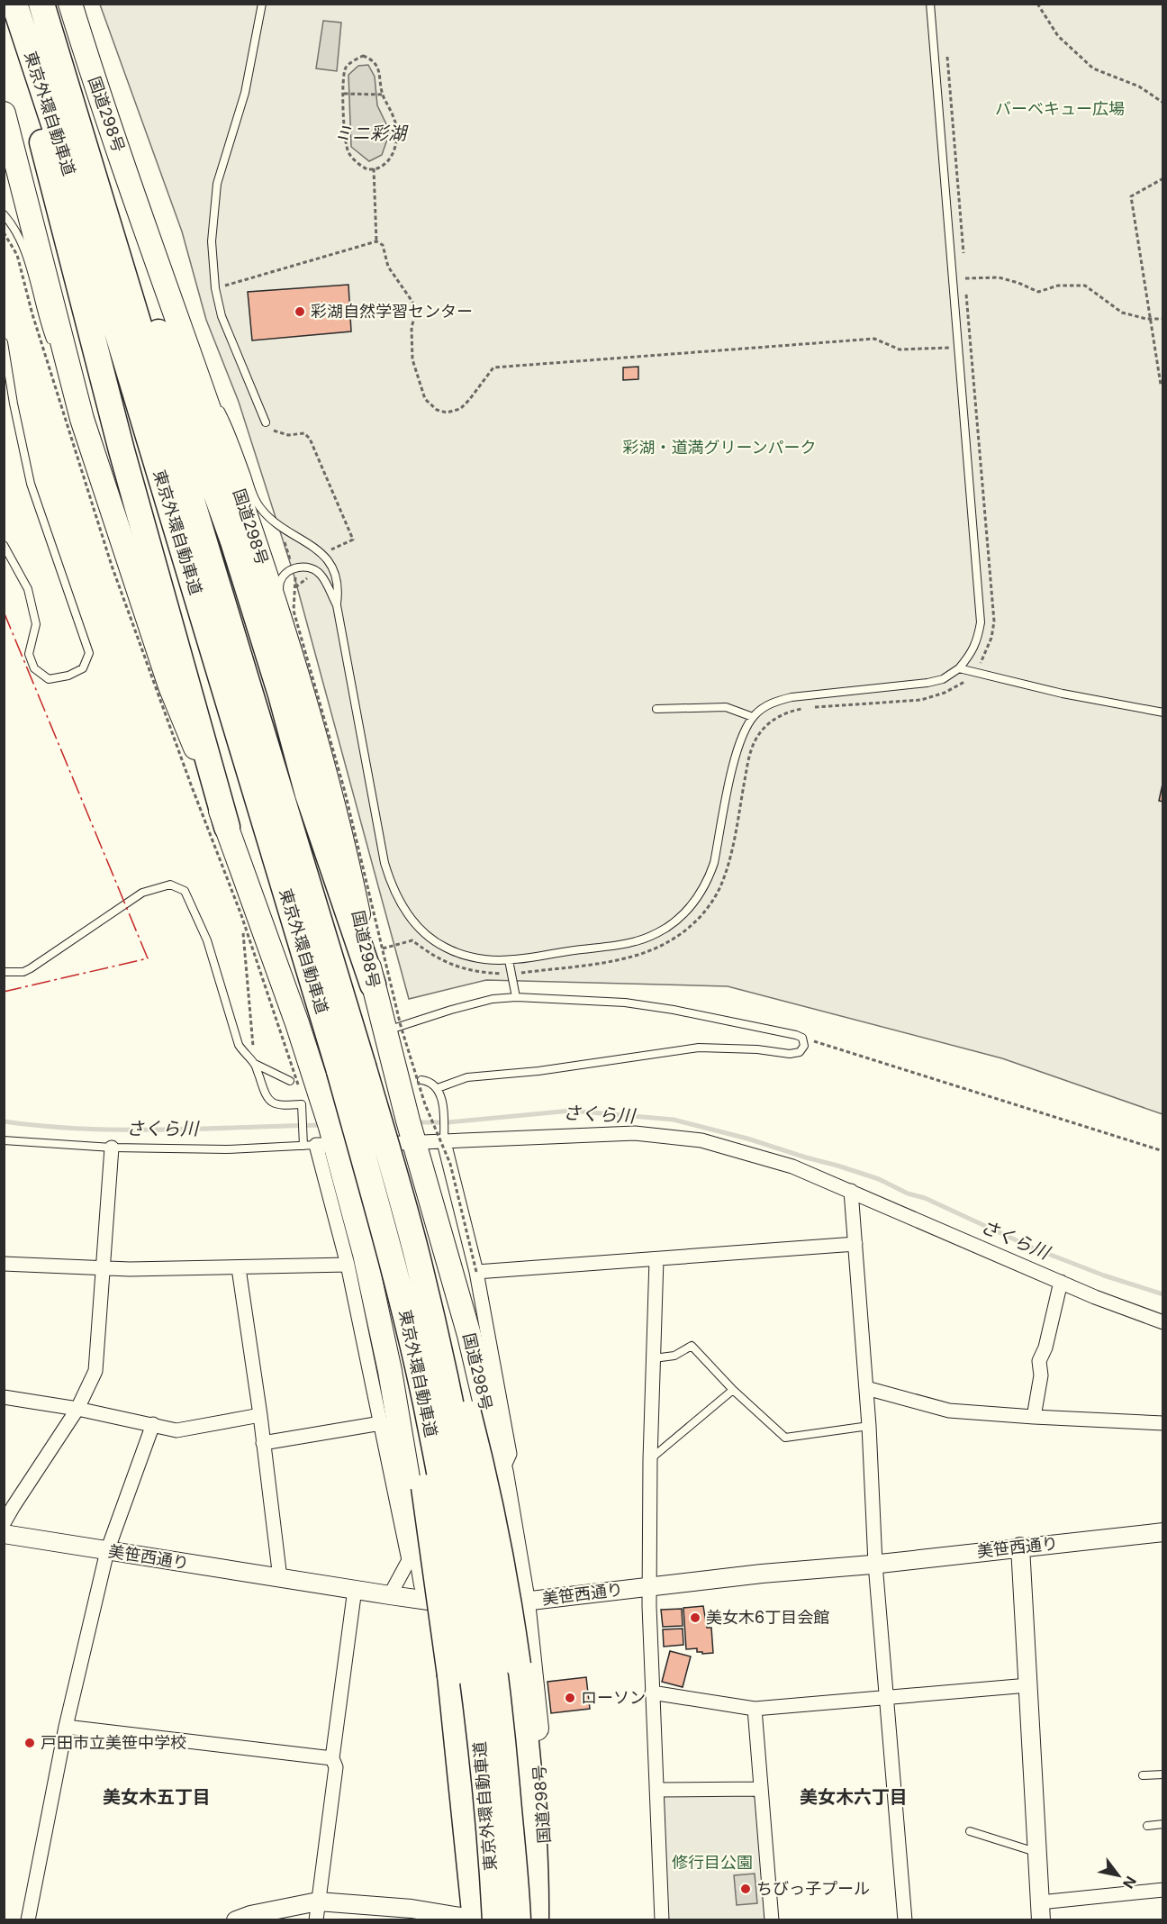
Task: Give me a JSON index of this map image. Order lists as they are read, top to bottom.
{
  "streets": {
    "highway": ["東京外環自動車道", "国道298号"],
    "street": ["美笹西通り"]
  },
  "crossings": [
    ["国道298号", "美笹西通り"]
  ],
  "districts": ["美女木五丁目", "美女木六丁目"],
  "water": ["ミニ彩湖", "さくら川"],
  "parks": ["バーベキュー広場", "彩湖・道満グリーンパーク", "修行目公園"],
  "places": [
    "彩湖自然学習センター",
    "美女木6丁目会館",
    "ローソン",
    "戸田市立美笹中学校",
    "ちびっ子プール"
  ],
  "north": "bottom right"
}
